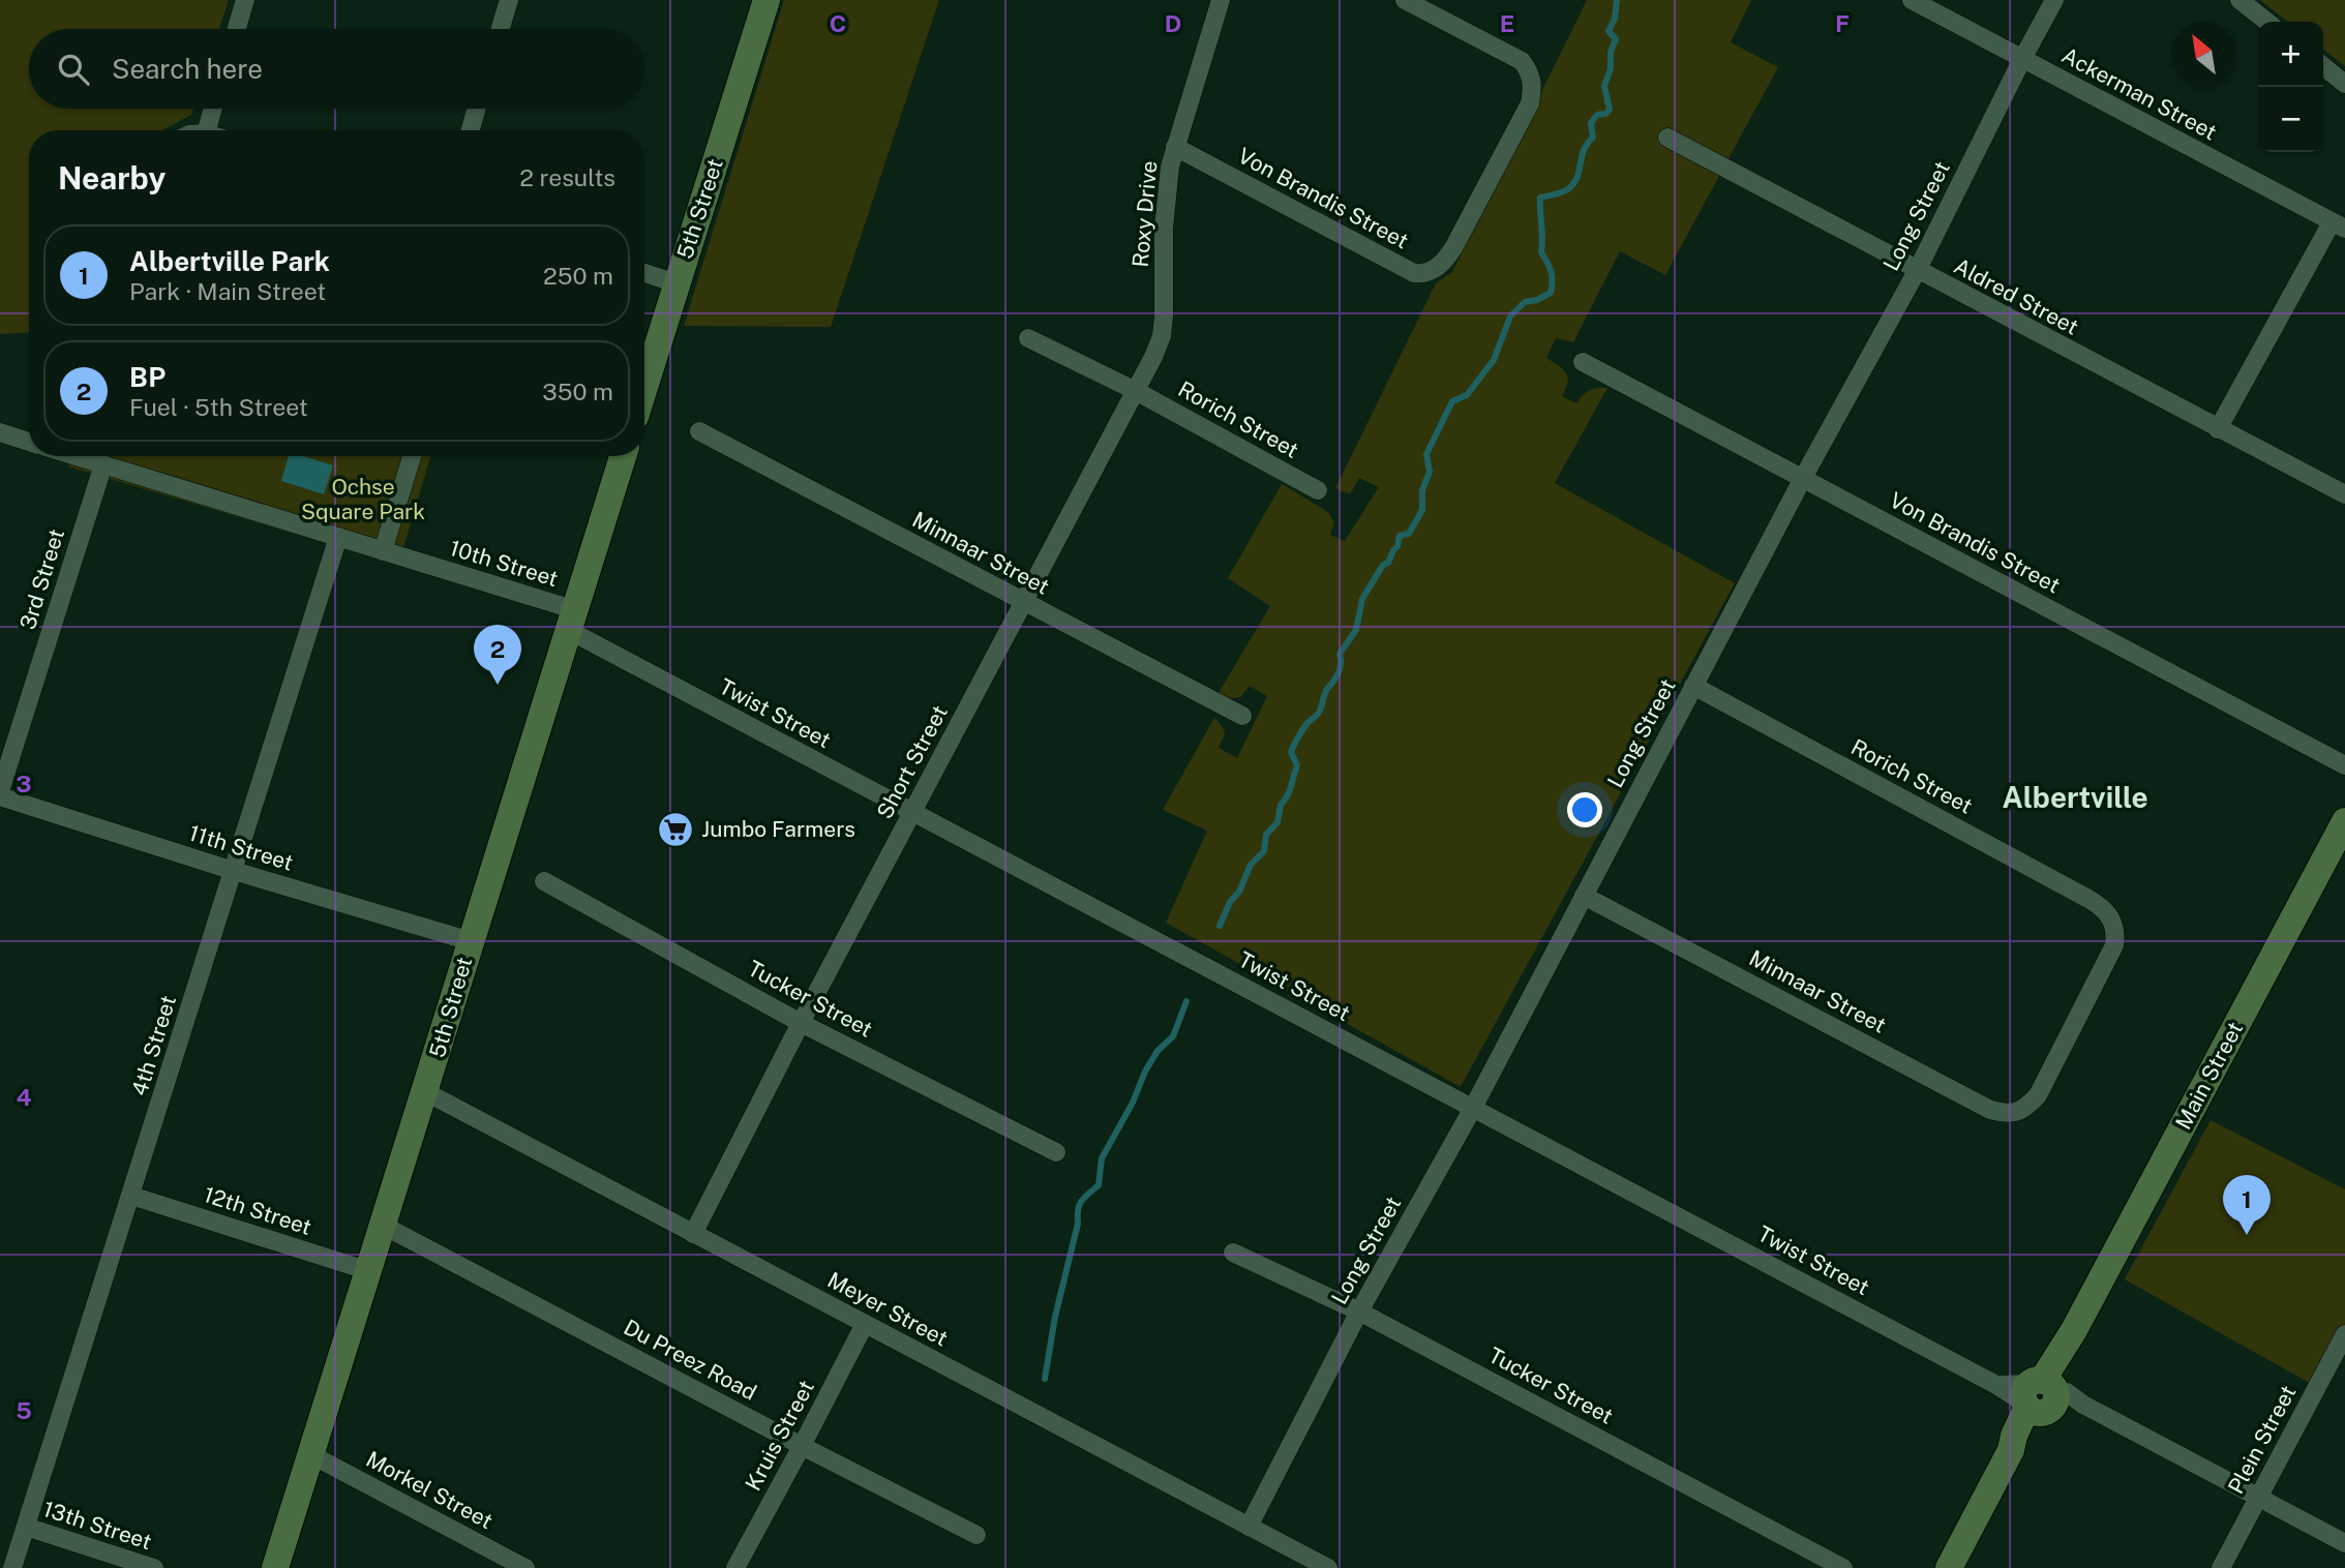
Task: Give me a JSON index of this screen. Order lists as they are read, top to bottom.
{
  "streets": {
    "main road": ["5th Street", "Main Street"],
    "street": [
      "Ackerman Street",
      "Von Brandis Street",
      "Roxy Drive",
      "Long Street",
      "Aldred Street",
      "Rorich Street",
      "Minnaar Street",
      "10th Street",
      "3rd Street",
      "Twist Street",
      "Short Street",
      "11th Street",
      "Tucker Street",
      "4th Street",
      "12th Street",
      "Meyer Street",
      "Du Preez Road",
      "Kruis Street",
      "Plein Street",
      "Morkel Street",
      "13th Street"
    ]
  },
  "crossings": [
    ["Ackerman Street", "Long Street"],
    ["Von Brandis Street", "Roxy Drive"],
    ["Von Brandis Street", "Long Street"],
    ["5th Street", "10th Street"],
    ["5th Street", "Twist Street"],
    ["5th Street", "11th Street"],
    ["5th Street", "12th Street"],
    ["5th Street", "Meyer Street"],
    ["5th Street", "Du Preez Road"],
    ["5th Street", "Morkel Street"],
    ["Roxy Drive", "Rorich Street"],
    ["Roxy Drive", "Short Street"],
    ["Long Street", "Aldred Street"],
    ["Long Street", "Rorich Street"],
    ["Long Street", "Minnaar Street"],
    ["Long Street", "Twist Street"],
    ["Long Street", "Tucker Street"],
    ["Long Street", "Meyer Street"],
    ["Rorich Street", "Minnaar Street"],
    ["Rorich Street", "Short Street"],
    ["Minnaar Street", "Short Street"],
    ["10th Street", "3rd Street"],
    ["10th Street", "Twist Street"],
    ["10th Street", "4th Street"],
    ["3rd Street", "11th Street"],
    ["Twist Street", "Short Street"],
    ["Twist Street", "Main Street"],
    ["Twist Street", "Plein Street"],
    ["Short Street", "Tucker Street"],
    ["Short Street", "Meyer Street"],
    ["11th Street", "4th Street"],
    ["4th Street", "12th Street"],
    ["4th Street", "13th Street"],
    ["Meyer Street", "Kruis Street"],
    ["Du Preez Road", "Kruis Street"]
  ],
  "districts": ["Albertville"],
  "parks": ["Ochse Square Park"],
  "places": {
    "supermarket": ["Jumbo Farmers"]
  },
  "north": "top left",
  "page": {
    "map_buttons": ["+", "−"],
    "search": "Search here",
    "heading": ["Nearby", "2 results"],
    "list": [
      {
        "mark": "1",
        "name": "Albertville Park",
        "note": "Park · Main Street",
        "value": "250 m"
      },
      {
        "mark": "2",
        "name": "BP",
        "note": "Fuel · 5th Street",
        "value": "350 m"
      }
    ],
    "pins": ["2", "1"]
  },
  "grid": {
    "columns": [
      "C",
      "D",
      "E",
      "F"
    ],
    "rows": ["3", "4", "5"]
  }
}
